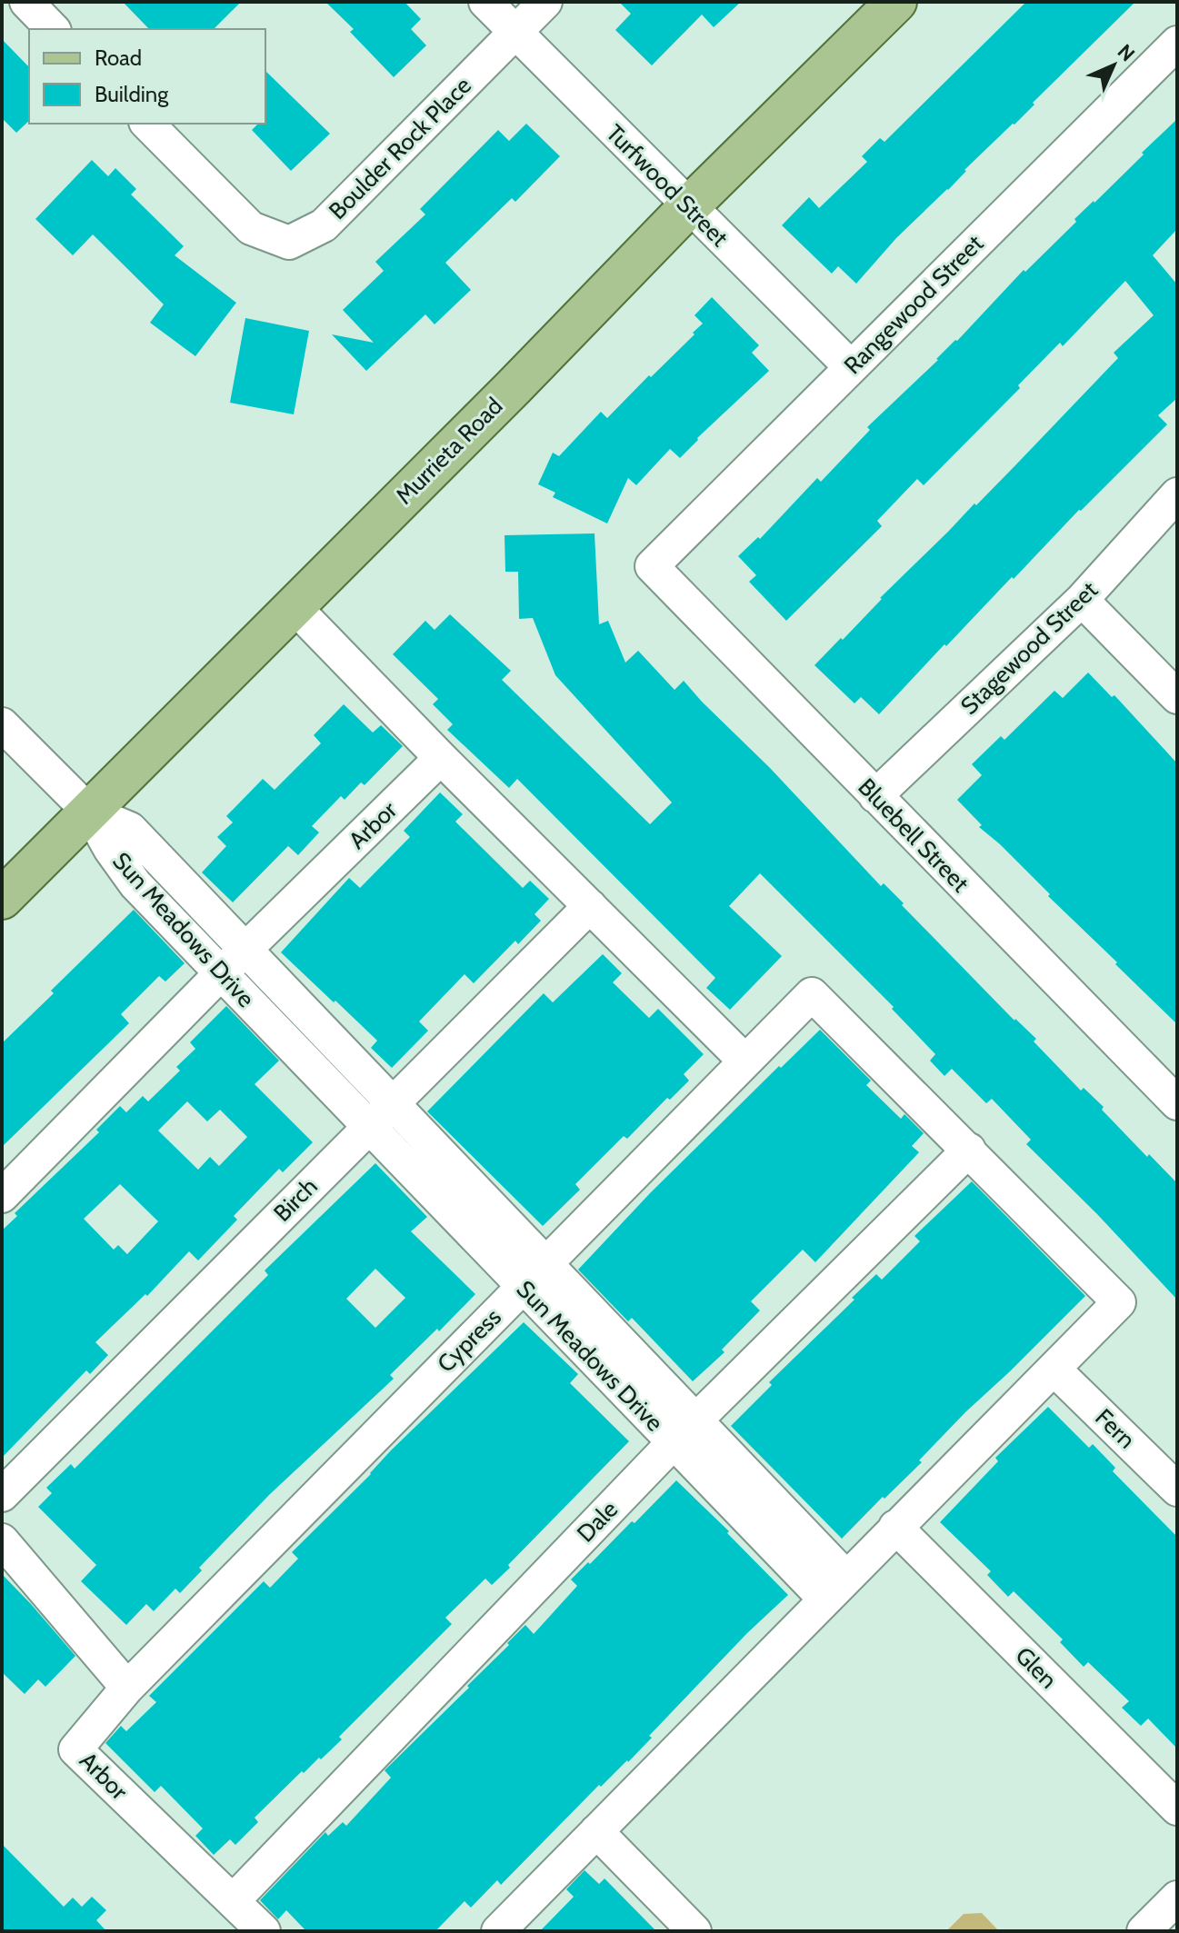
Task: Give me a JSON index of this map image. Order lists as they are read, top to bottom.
{
  "streets": {
    "main road": ["Murrieta Road"],
    "street": [
      "Boulder Rock Place",
      "Turfwood Street",
      "Rangewood Street",
      "Stagewood Street",
      "Arbor",
      "Bluebell Street",
      "Sun Meadows Drive",
      "Birch",
      "Cypress",
      "Fern",
      "Dale",
      "Glen"
    ]
  },
  "crossings": [
    ["Boulder Rock Place", "Turfwood Street"],
    ["Turfwood Street", "Rangewood Street"],
    ["Turfwood Street", "Murrieta Road"],
    ["Rangewood Street", "Bluebell Street"],
    ["Murrieta Road", "Sun Meadows Drive"],
    ["Stagewood Street", "Bluebell Street"],
    ["Arbor", "Sun Meadows Drive"],
    ["Arbor", "Cypress"],
    ["Arbor", "Dale"],
    ["Sun Meadows Drive", "Birch"],
    ["Sun Meadows Drive", "Cypress"],
    ["Sun Meadows Drive", "Dale"],
    ["Cypress", "Dale"]
  ],
  "legend": ["Road", "Building"],
  "north": "top right"
}
